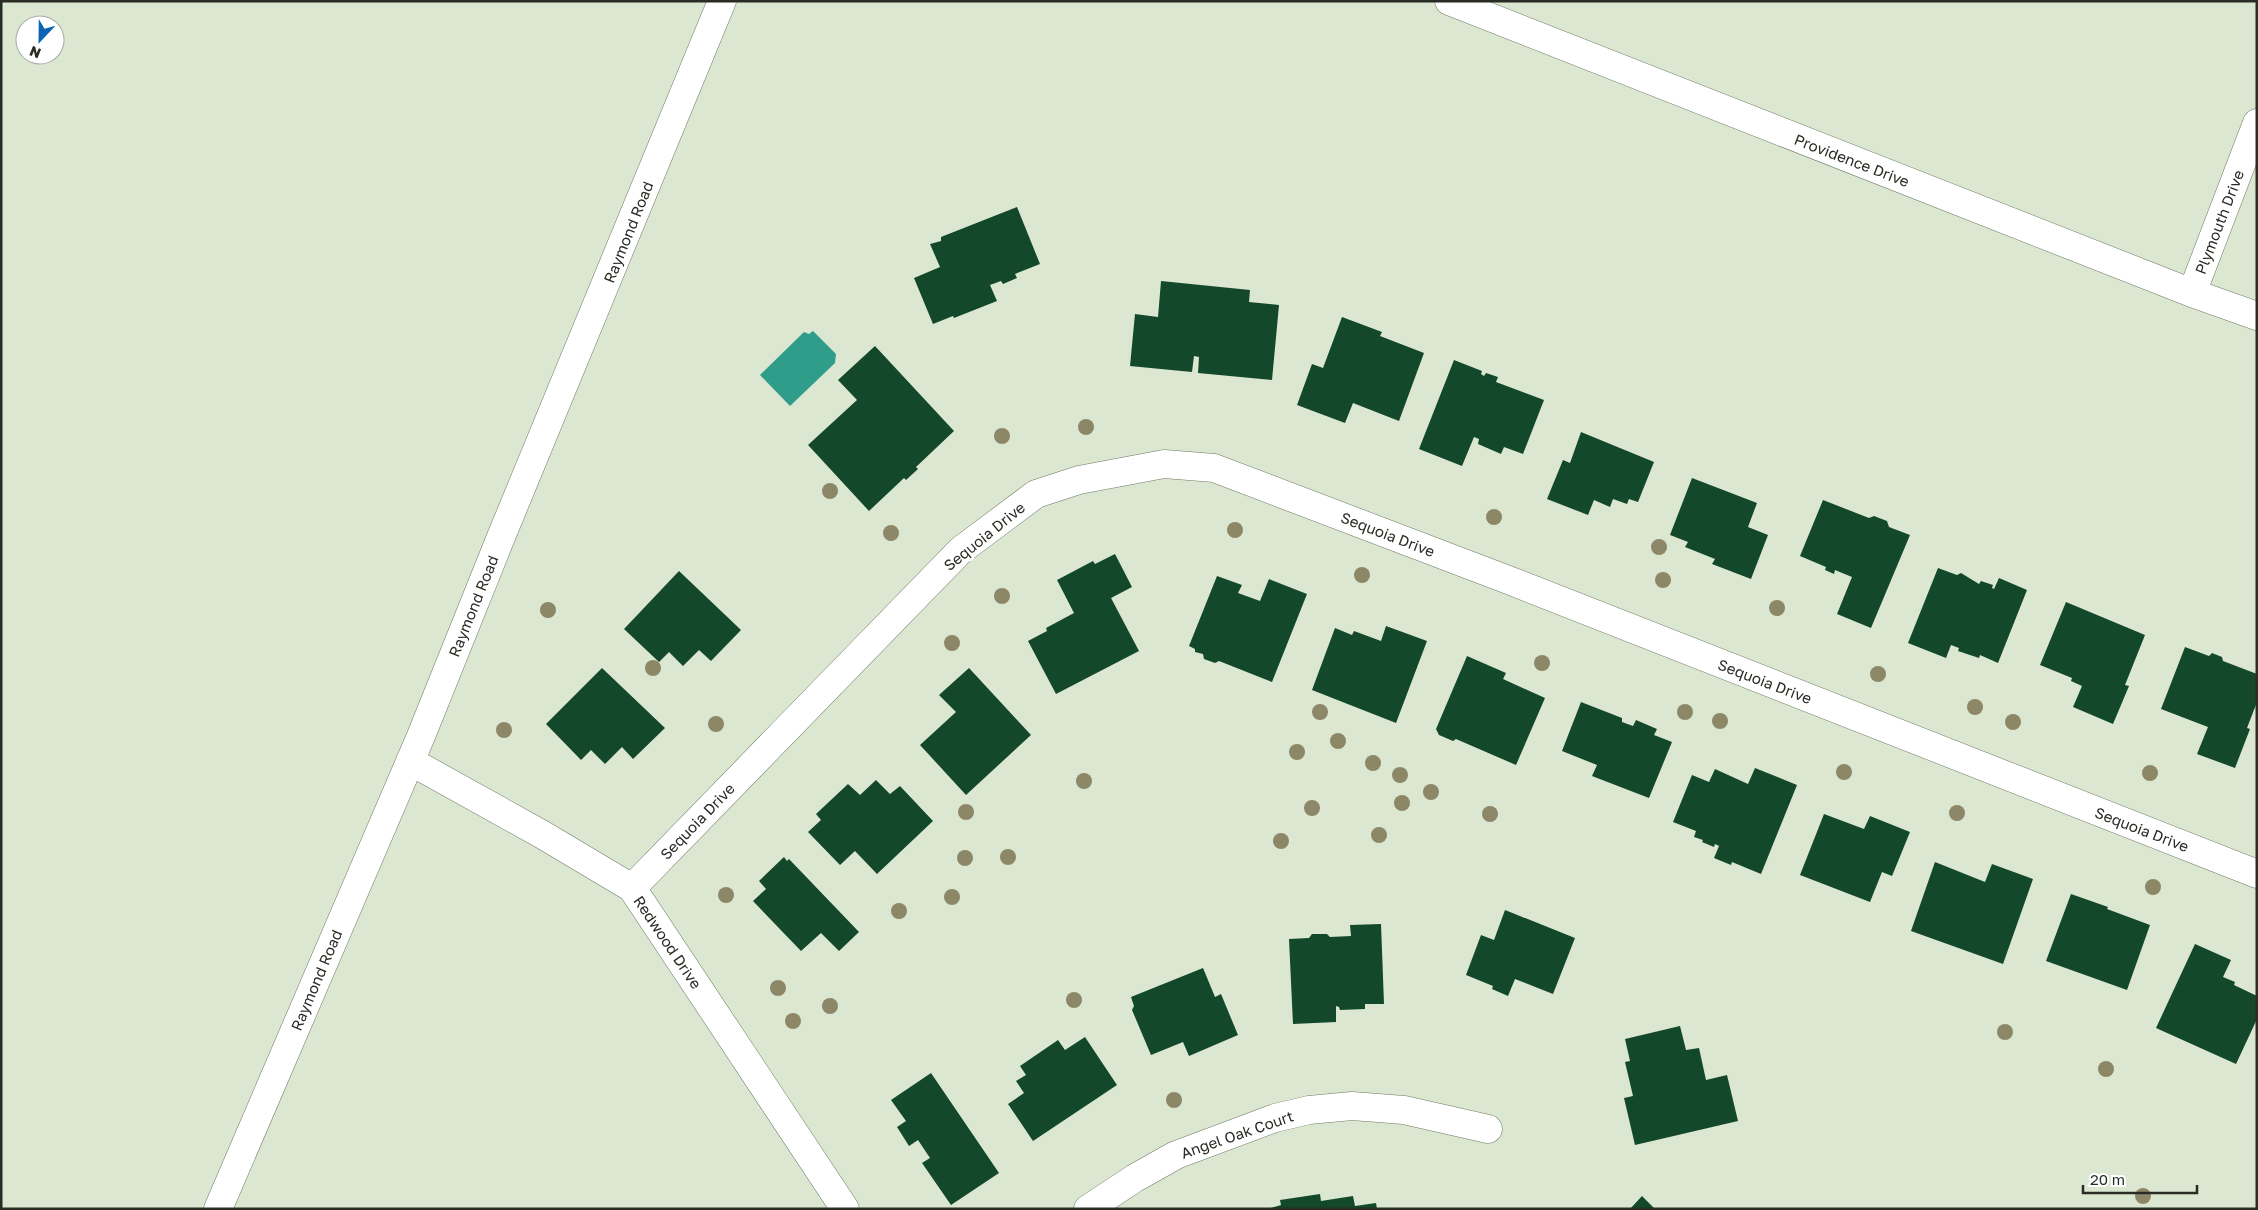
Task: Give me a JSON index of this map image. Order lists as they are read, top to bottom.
{
  "streets": {
    "street": [
      "Providence Drive",
      "Plymouth Drive",
      "Raymond Road",
      "Sequoia Drive",
      "Redwood Drive",
      "Angel Oak Court"
    ]
  },
  "crossings": [
    ["Providence Drive", "Plymouth Drive"],
    ["Raymond Road", "Redwood Drive"],
    ["Sequoia Drive", "Redwood Drive"]
  ],
  "scale_bar": "20 m",
  "north": "bottom"
}
